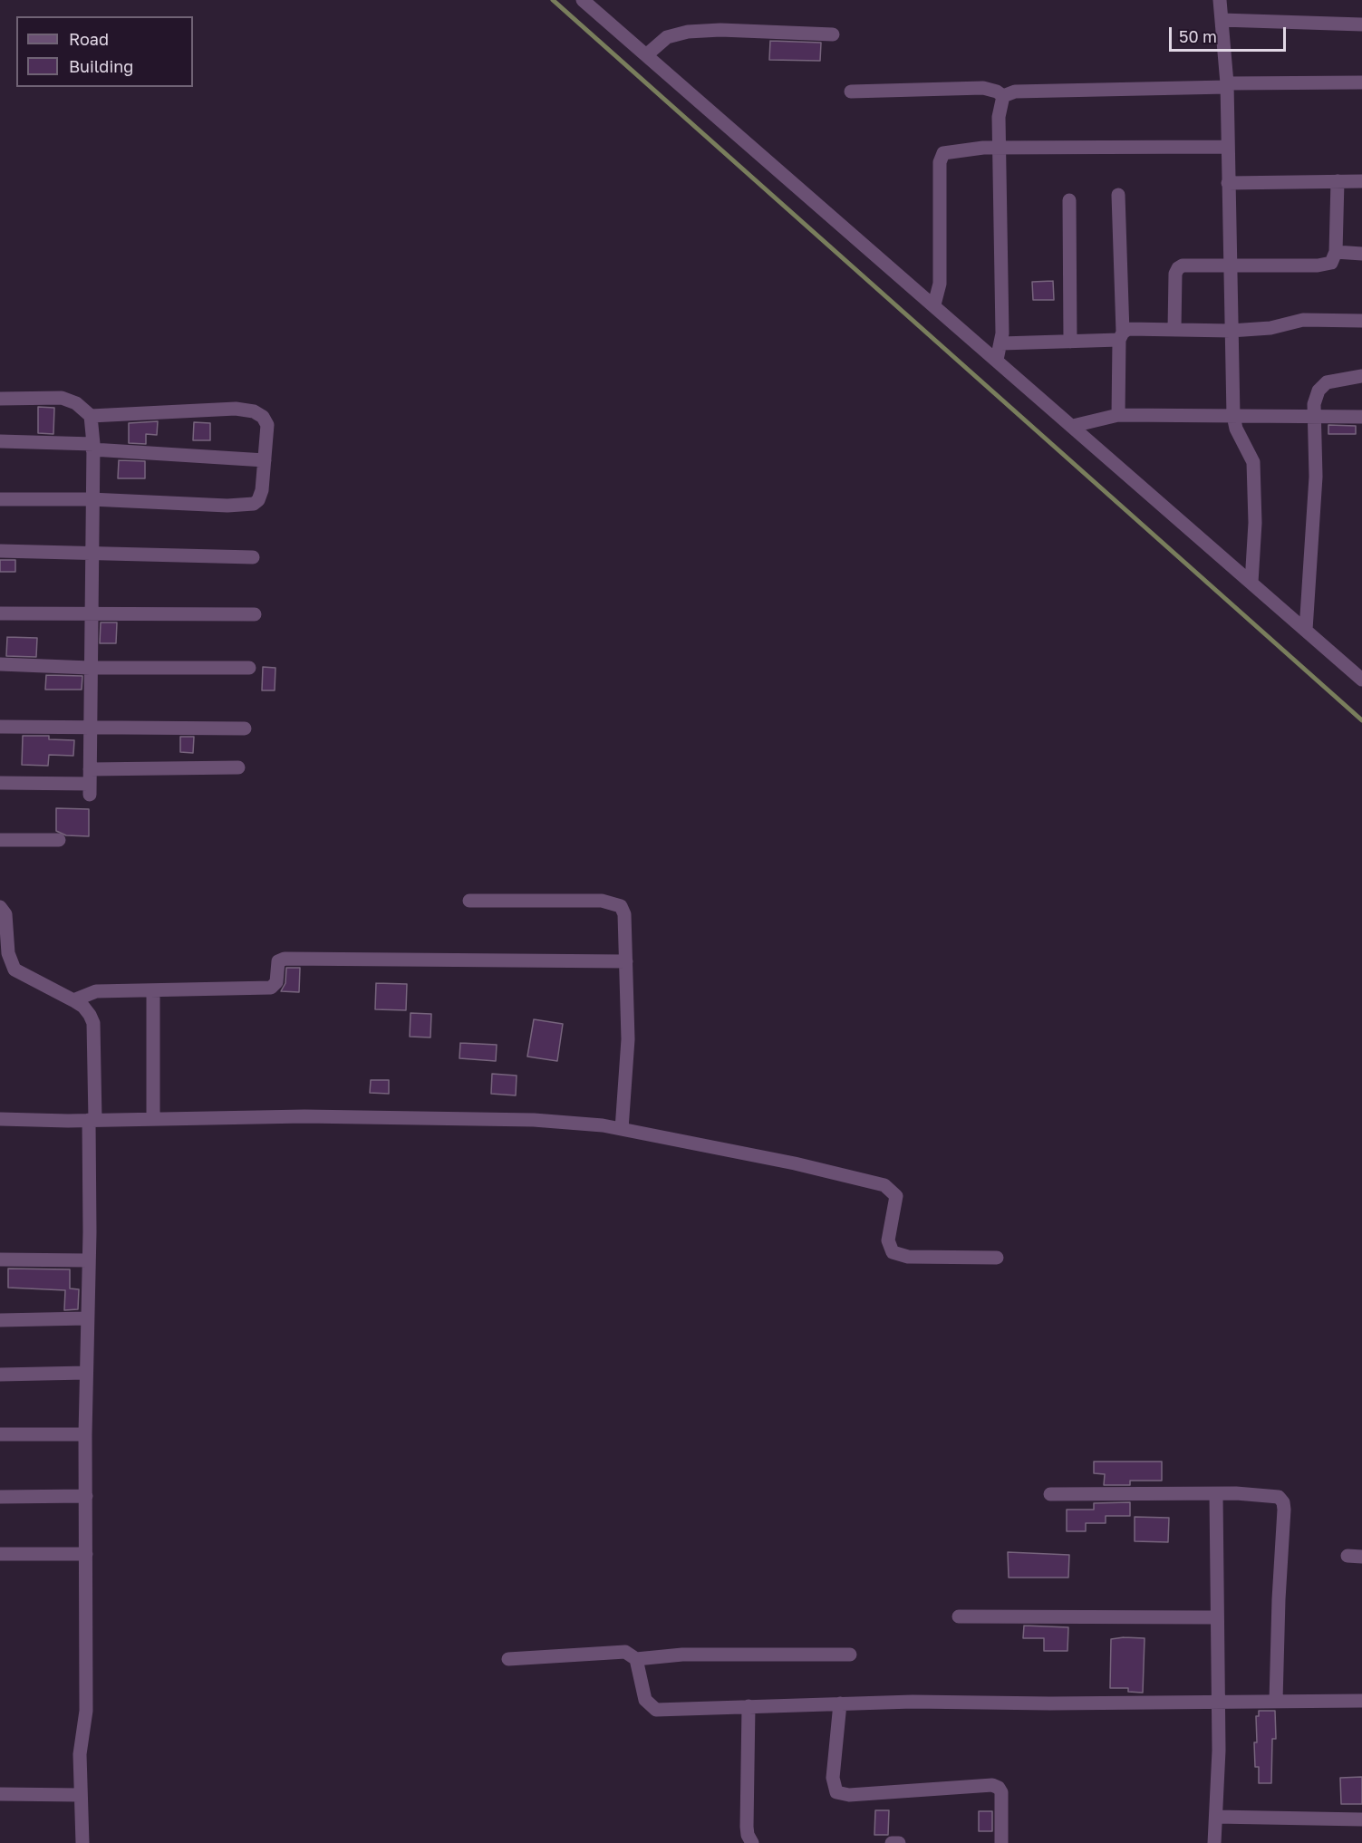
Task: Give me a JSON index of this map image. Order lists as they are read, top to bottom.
{
  "legend": ["Road", "Building"],
  "scale_bar": "50 m"
}
